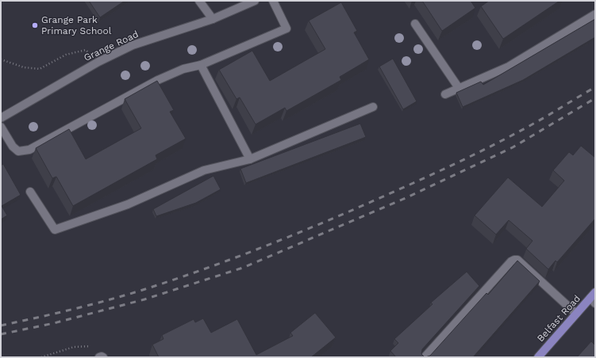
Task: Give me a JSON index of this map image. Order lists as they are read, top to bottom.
{
  "streets": {
    "main road": ["Belfast Road"],
    "street": ["Grange Road"]
  },
  "places": ["Grange Park Primary School"]
}
